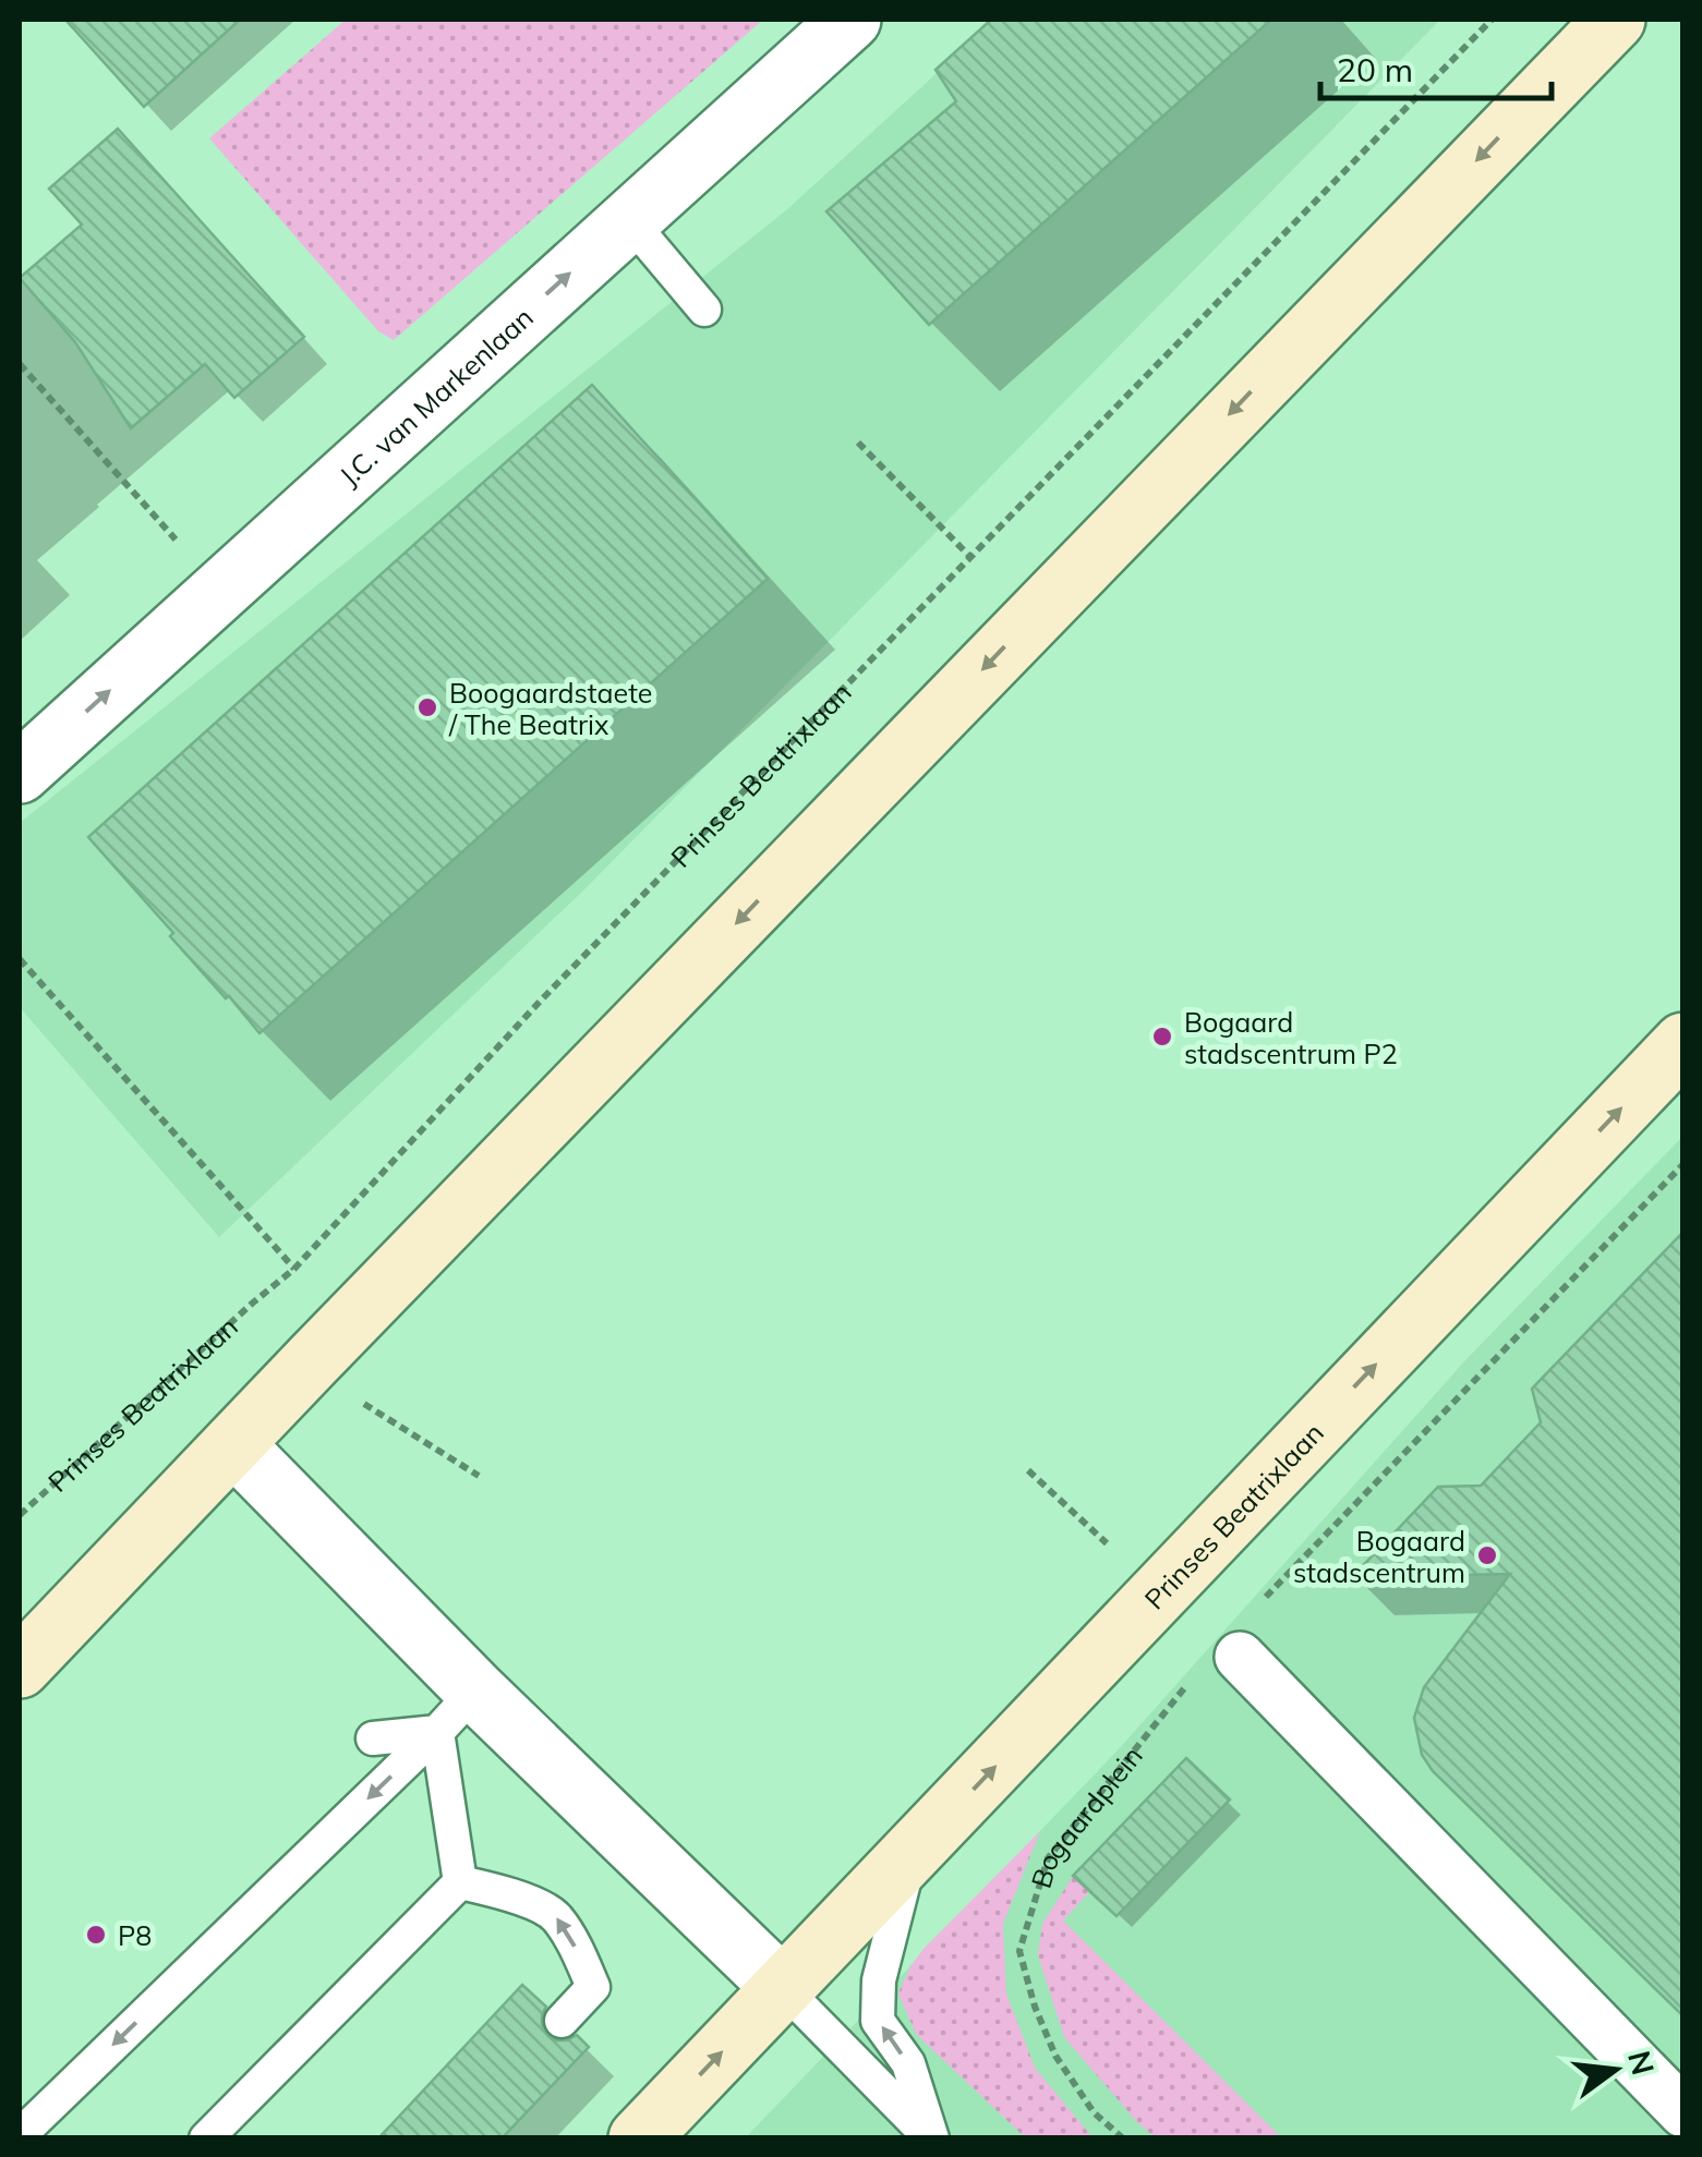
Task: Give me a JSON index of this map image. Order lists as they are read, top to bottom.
{
  "streets": {
    "main road": ["Prinses Beatrixlaan"],
    "street": ["J.C. van Markenlaan"],
    "path": ["Bogaardplein"]
  },
  "one_way": ["J.C. van Markenlaan"],
  "places": [
    "Boogaardstaete / The Beatrix",
    "Bogaard stadscentrum P2",
    "Bogaard stadscentrum",
    "P8"
  ],
  "scale_bar": "20 m",
  "north": "right"
}
